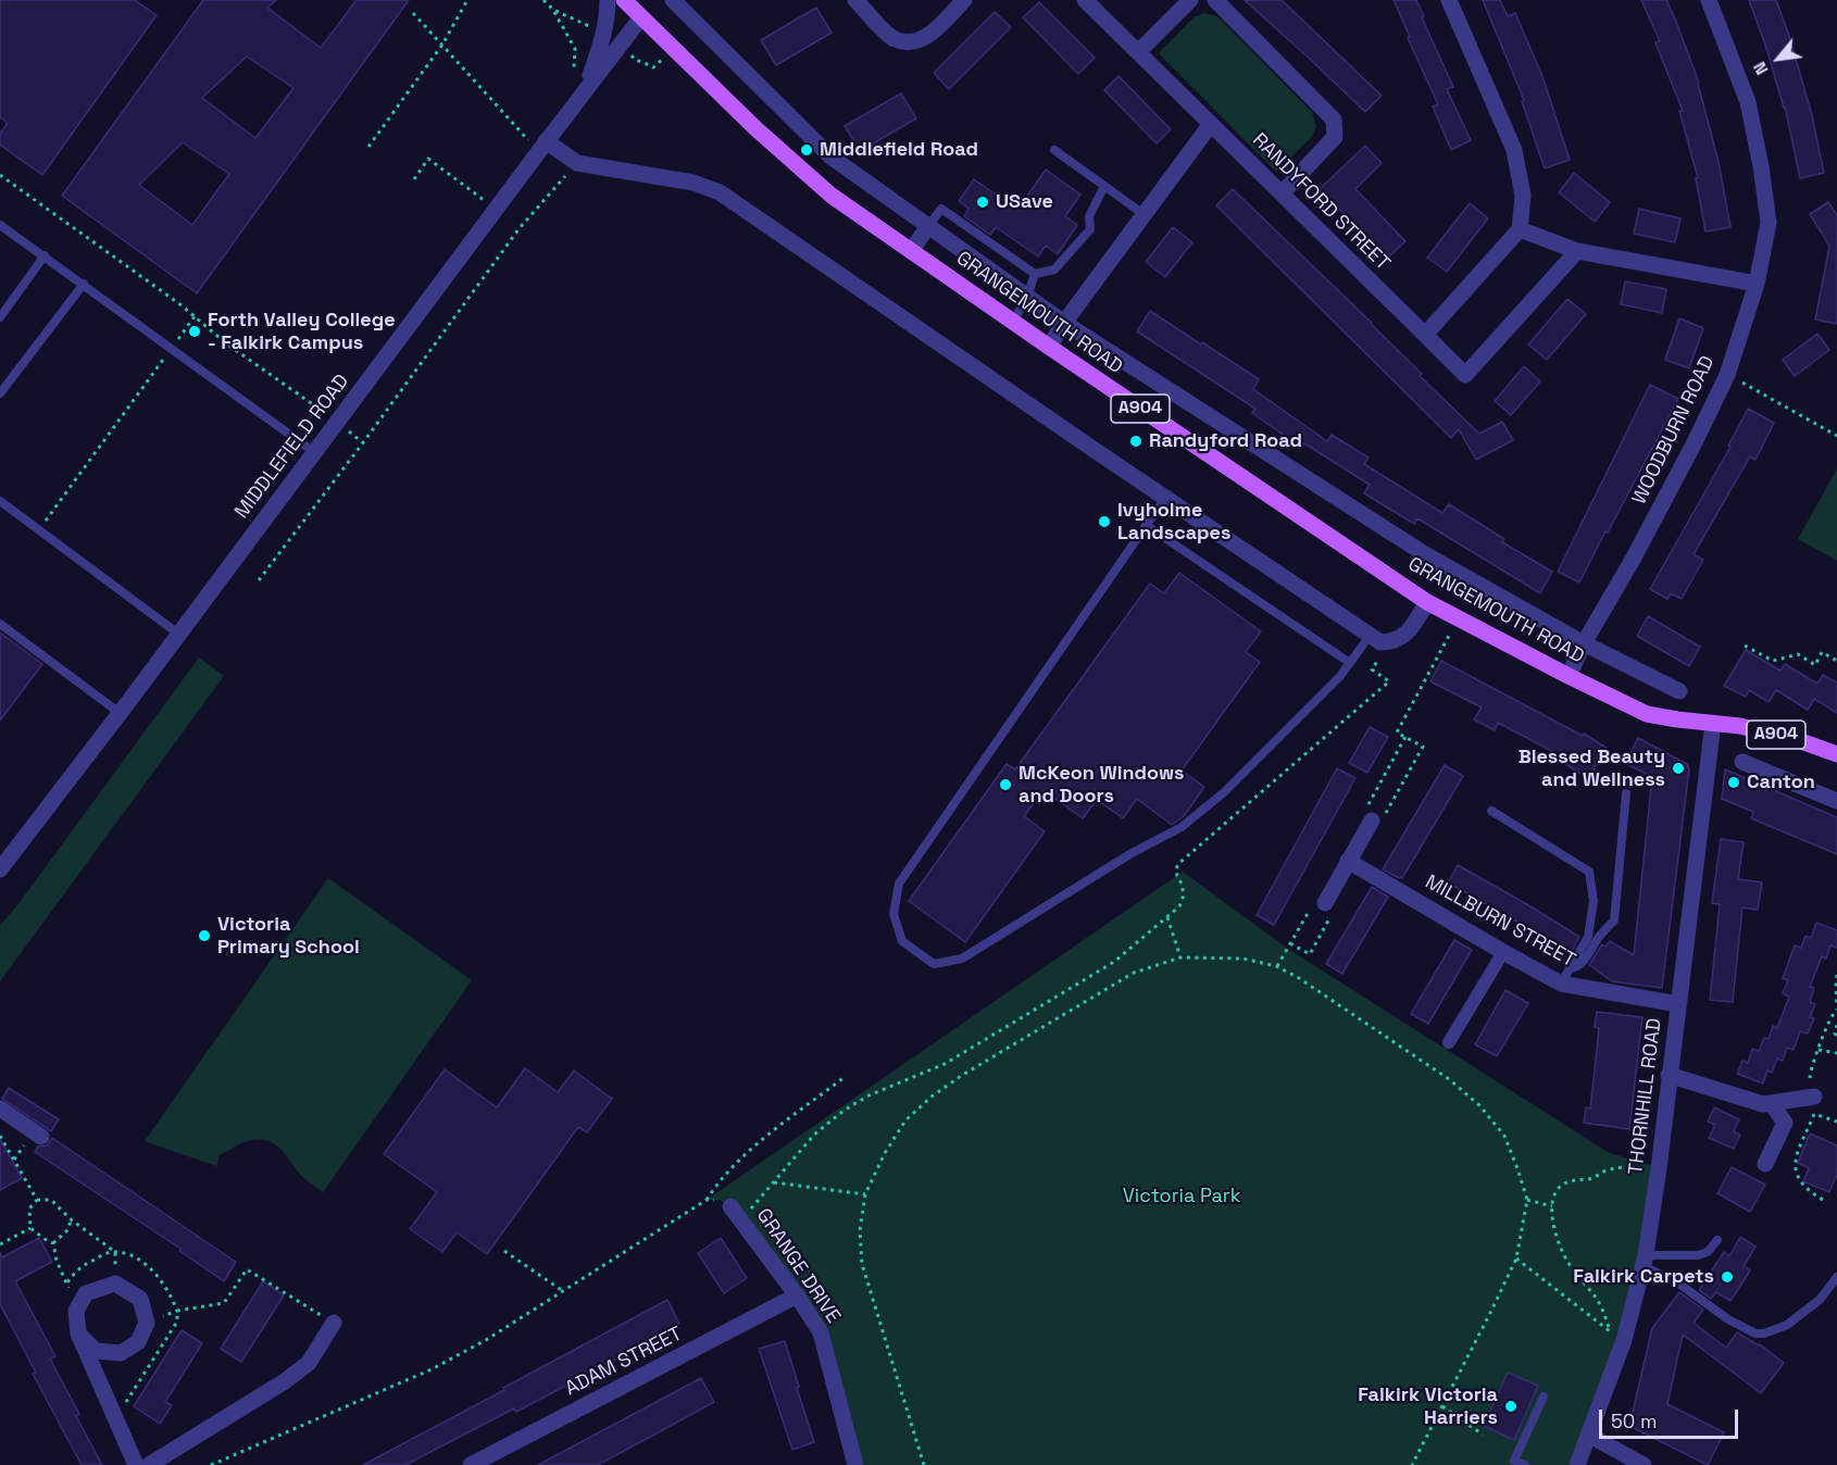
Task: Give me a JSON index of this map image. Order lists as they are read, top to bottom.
{
  "streets": {
    "main road": ["GRANGEMOUTH ROAD", "A904"],
    "street": [
      "RANDYFORD STREET",
      "WOODBURN ROAD",
      "MIDDLEFIELD ROAD",
      "MILLBURN STREET",
      "THORNHILL ROAD",
      "GRANGE DRIVE",
      "ADAM STREET"
    ]
  },
  "crossings": [
    ["GRANGEMOUTH ROAD", "A904"],
    ["GRANGEMOUTH ROAD", "WOODBURN ROAD"],
    ["GRANGEMOUTH ROAD", "MIDDLEFIELD ROAD"],
    ["GRANGEMOUTH ROAD", "THORNHILL ROAD"],
    ["A904", "THORNHILL ROAD"],
    ["MILLBURN STREET", "THORNHILL ROAD"],
    ["GRANGE DRIVE", "ADAM STREET"]
  ],
  "parks": ["Victoria Park"],
  "places": [
    "Middlefield Road",
    "USave",
    "Forth Valley College - Falkirk Campus",
    "Randyford Road",
    "Ivyholme Landscapes",
    "Blessed Beauty and Wellness",
    "Canton",
    "McKeon Windows and Doors",
    "Victoria Primary School",
    "Falkirk Carpets",
    "Falkirk Victoria Harriers"
  ],
  "scale_bar": "50 m",
  "north": "bottom left"
}
